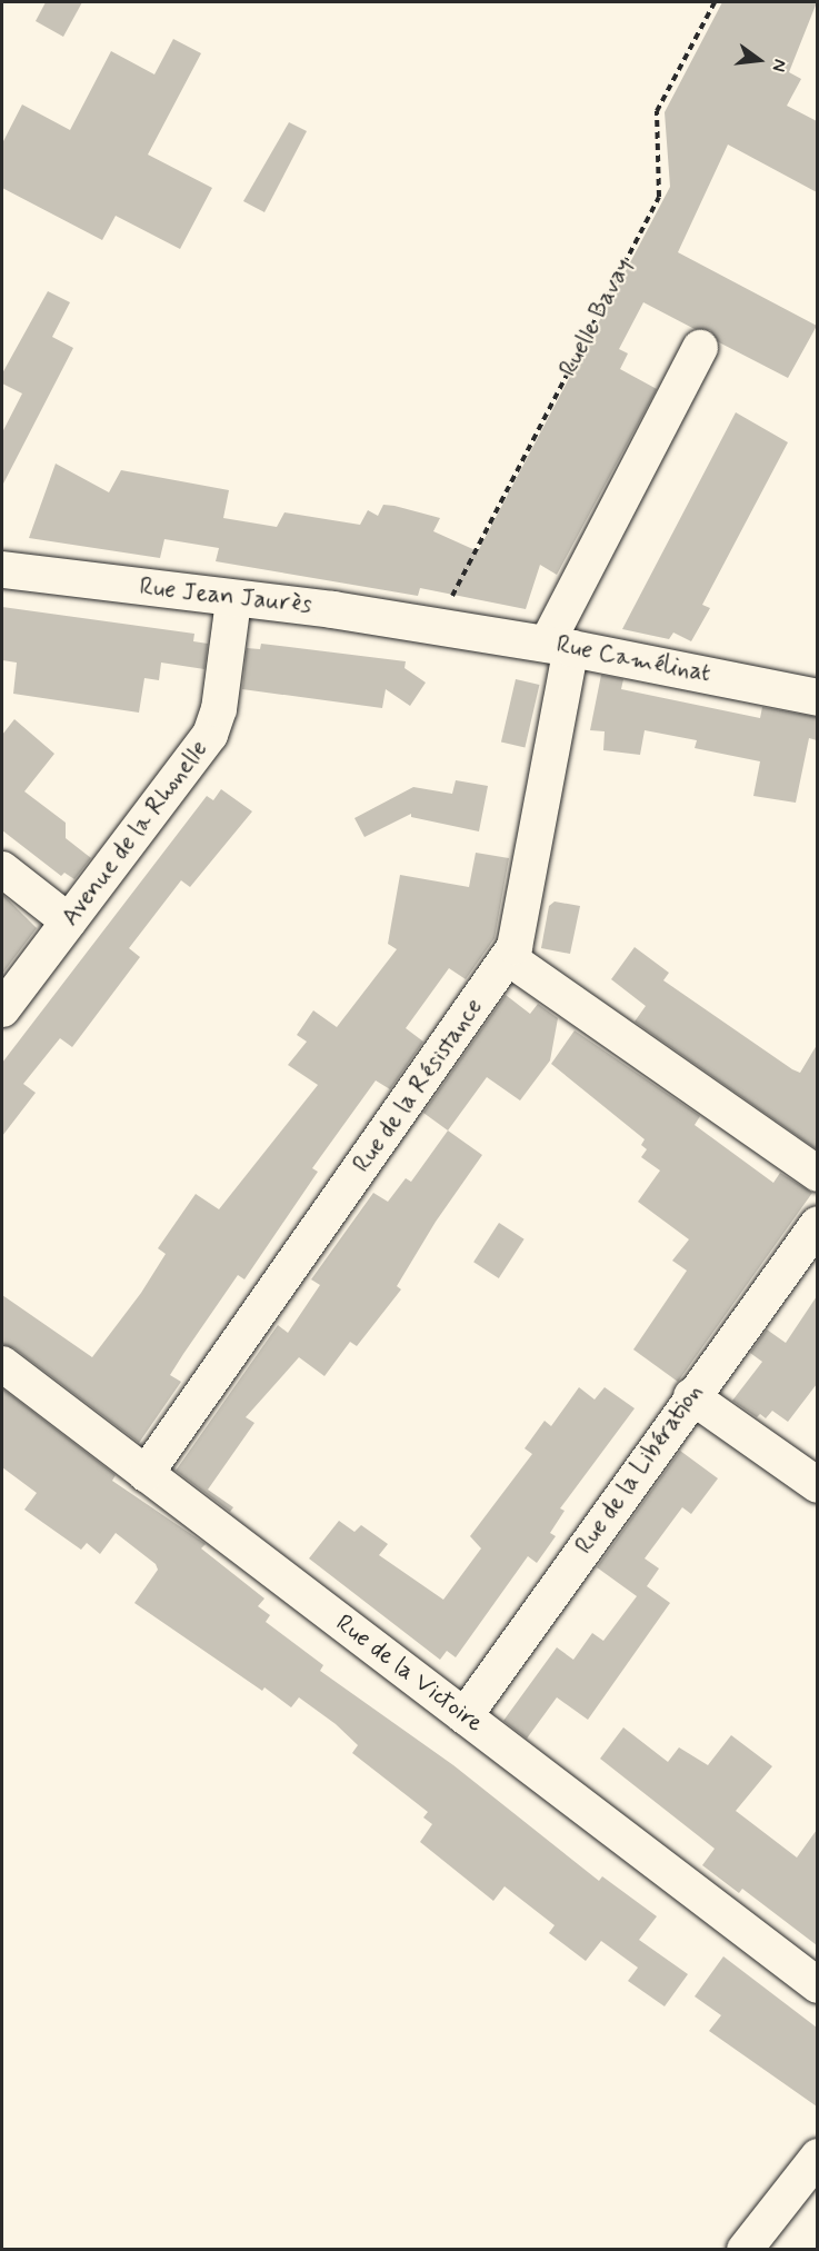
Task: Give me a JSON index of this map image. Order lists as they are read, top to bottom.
{
  "streets": {
    "street": [
      "Rue Jean Jaurès",
      "Rue Camélinat",
      "Avenue de la Rhonelle",
      "Rue de la Résistance",
      "Rue de la Libération",
      "Rue de la Victoire"
    ],
    "path": ["Ruelle Bavay"]
  },
  "crossings": [
    ["Ruelle Bavay", "Rue Jean Jaurès"],
    ["Ruelle Bavay", "Rue Camélinat"],
    ["Rue Jean Jaurès", "Rue Camélinat"],
    ["Rue Jean Jaurès", "Avenue de la Rhonelle"],
    ["Rue Camélinat", "Rue de la Résistance"],
    ["Rue de la Résistance", "Rue de la Victoire"],
    ["Rue de la Libération", "Rue de la Victoire"]
  ],
  "north": "right"
}
